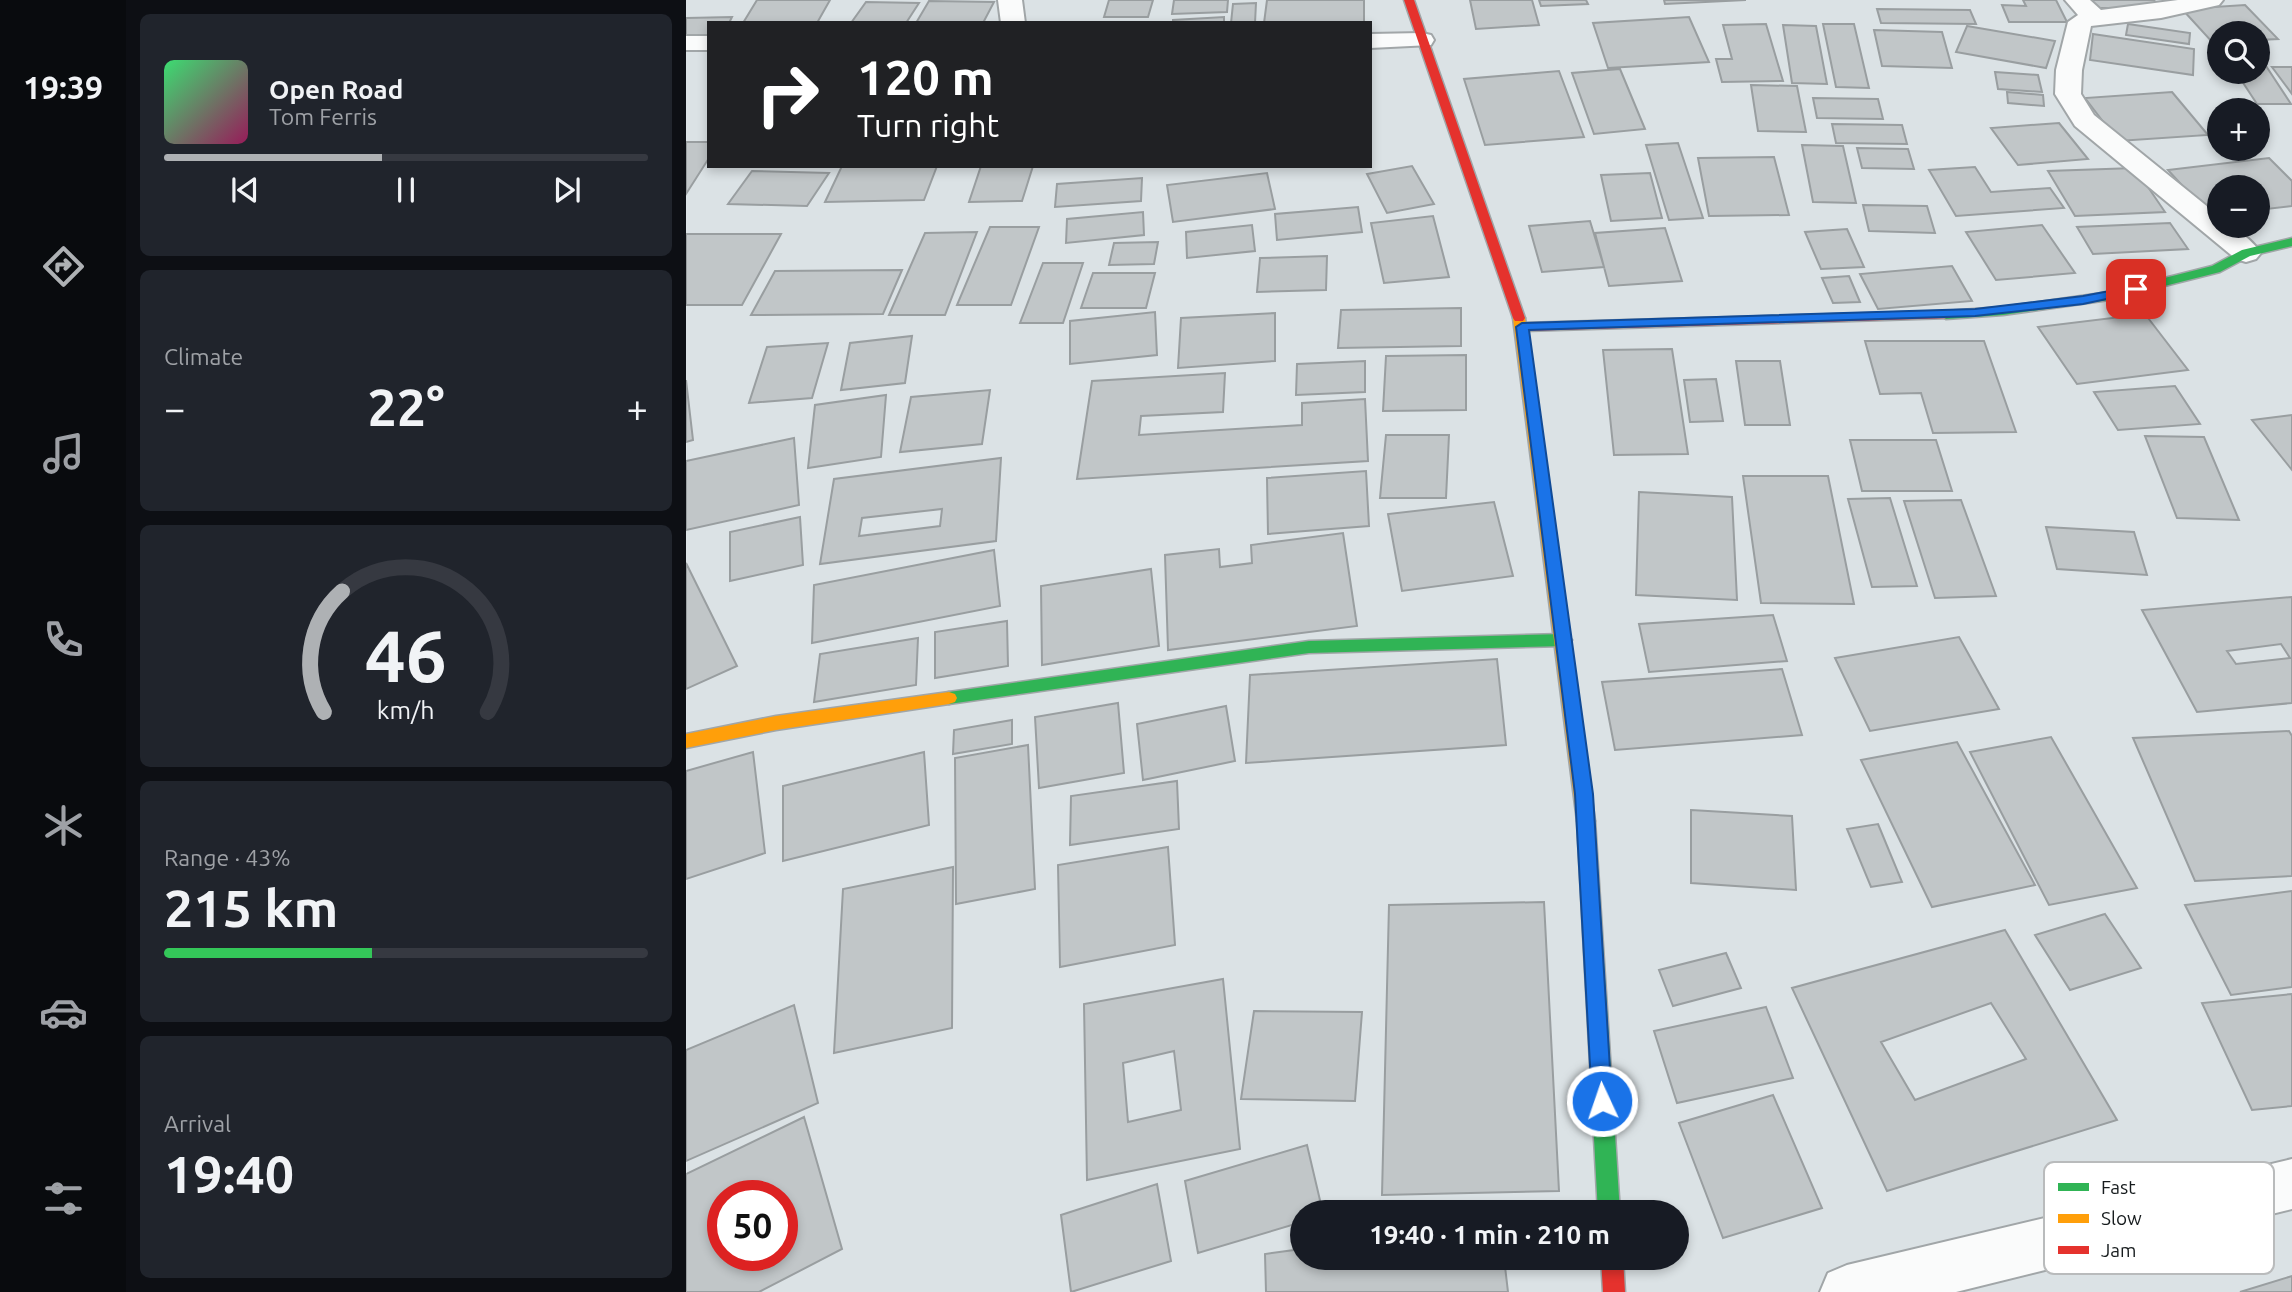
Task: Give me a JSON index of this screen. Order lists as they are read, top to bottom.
{
  "legend": ["Fast", "Slow", "Jam"],
  "page": {
    "tabs": "19:39",
    "map_buttons": ["+", "−"],
    "turn": ["120 m", "Turn right"],
    "song": ["Open Road", "Tom Ferris"],
    "tile": [
      "Climate",
      ["Range · 43%", "215 km"],
      ["Arrival", "19:40"]
    ],
    "heat": ["−", "22°", "+"],
    "limit": "50",
    "trip": "19:40 · 1 min · 210 m",
    "gauge": ["46", "km/h"]
  }
}
